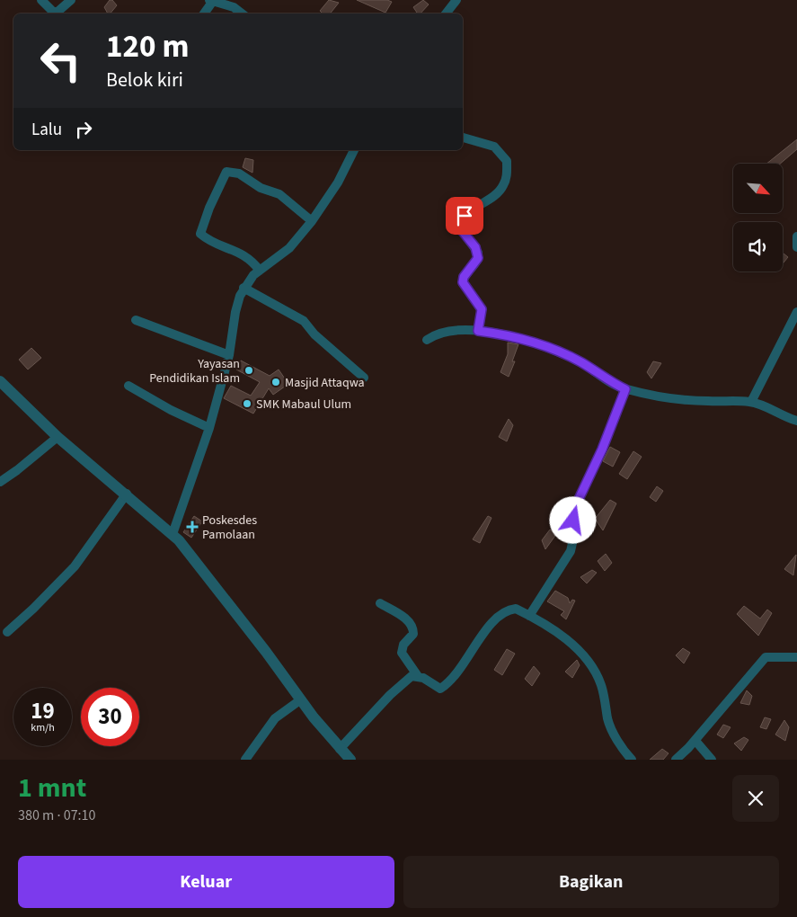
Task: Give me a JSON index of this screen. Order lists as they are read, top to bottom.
{
  "places": {
    "other": ["Yayasan Pendidikan Islam", "Masjid Attaqwa", "SMK Mabaul Ulum"],
    "health": ["Poskesdes Pamolaan"]
  },
  "north": "bottom right",
  "page": {
    "turn": ["120 m", "Belok kiri"],
    "then": "Lalu",
    "speed": "19 km/h",
    "limit": "30",
    "heading": ["1 mnt", "380 m · 07:10"],
    "buttons": ["Keluar", "Bagikan"]
  }
}
